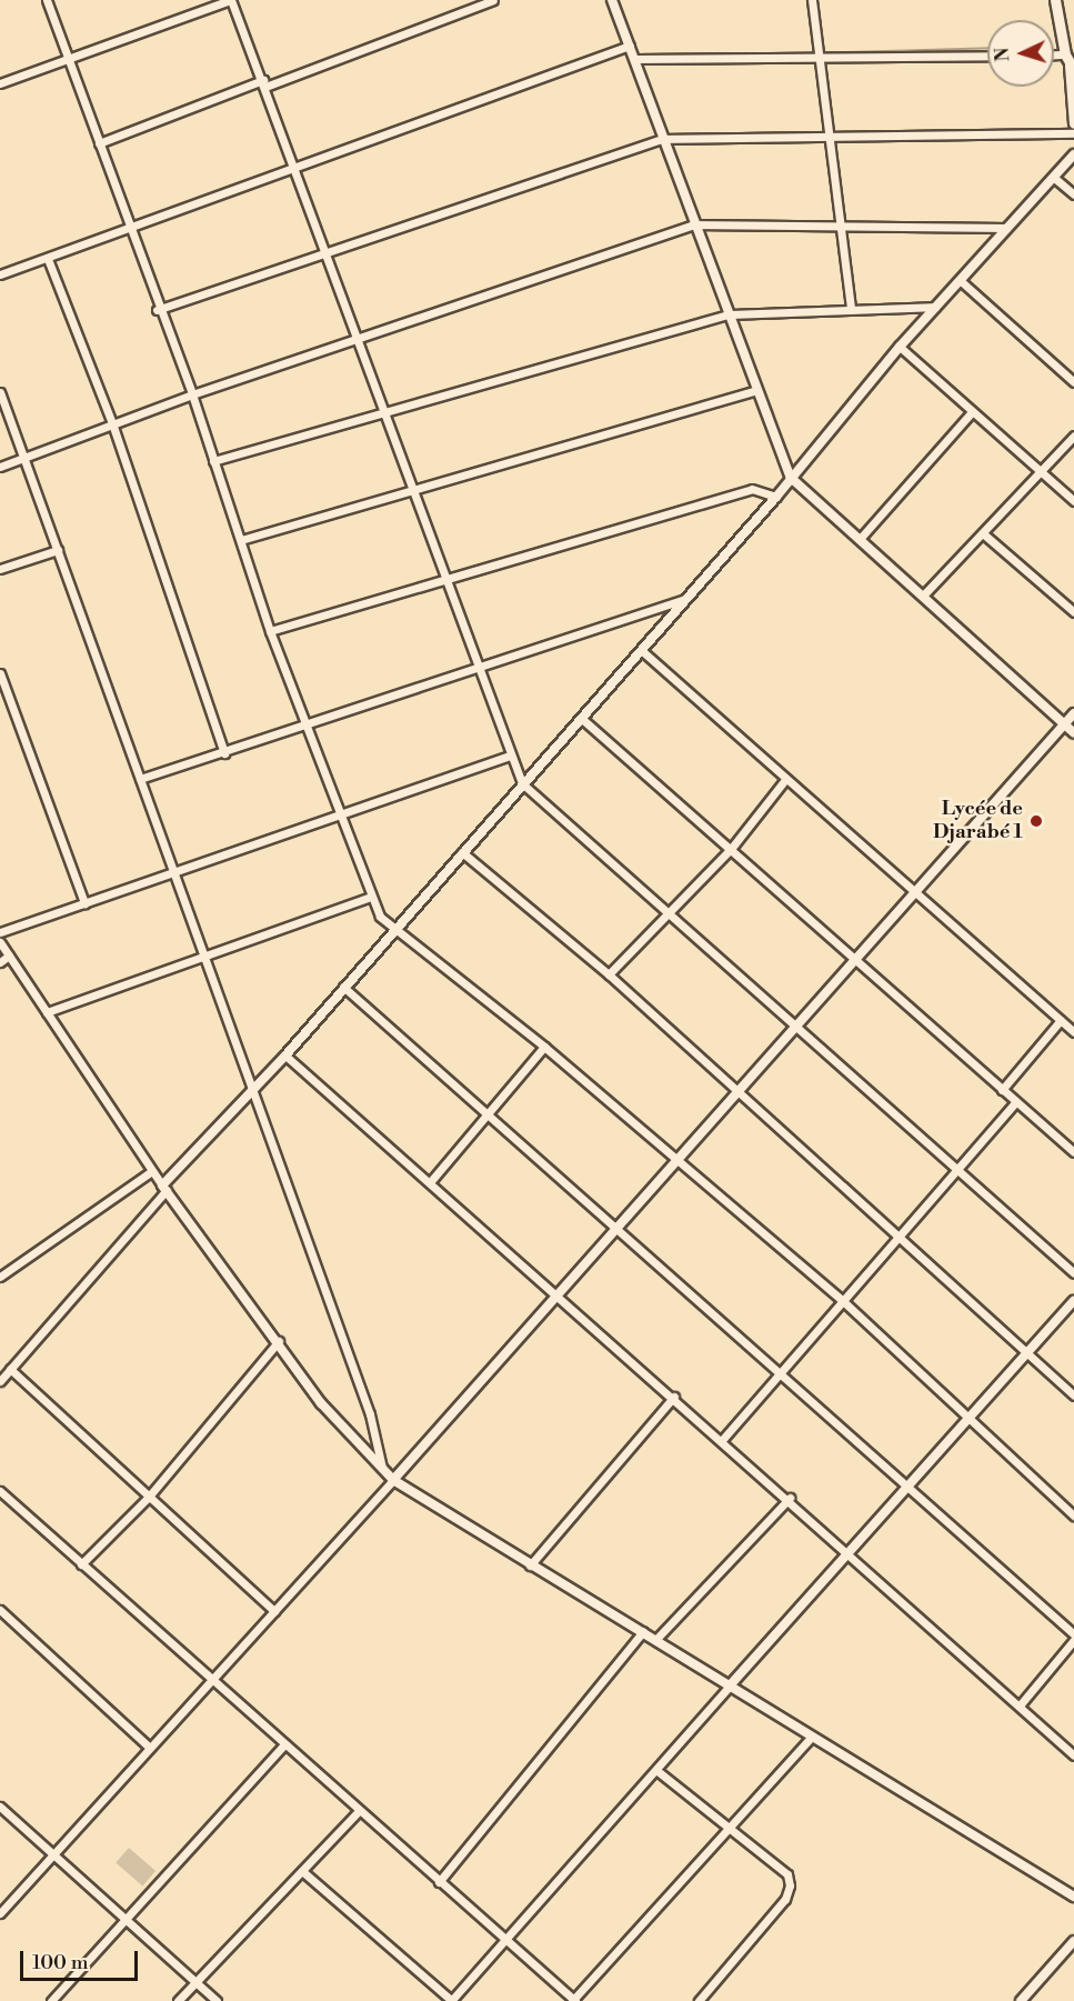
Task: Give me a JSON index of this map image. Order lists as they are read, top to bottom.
{
  "places": ["Lycée de Djarabé 1"],
  "scale_bar": "100 m",
  "north": "left"
}
